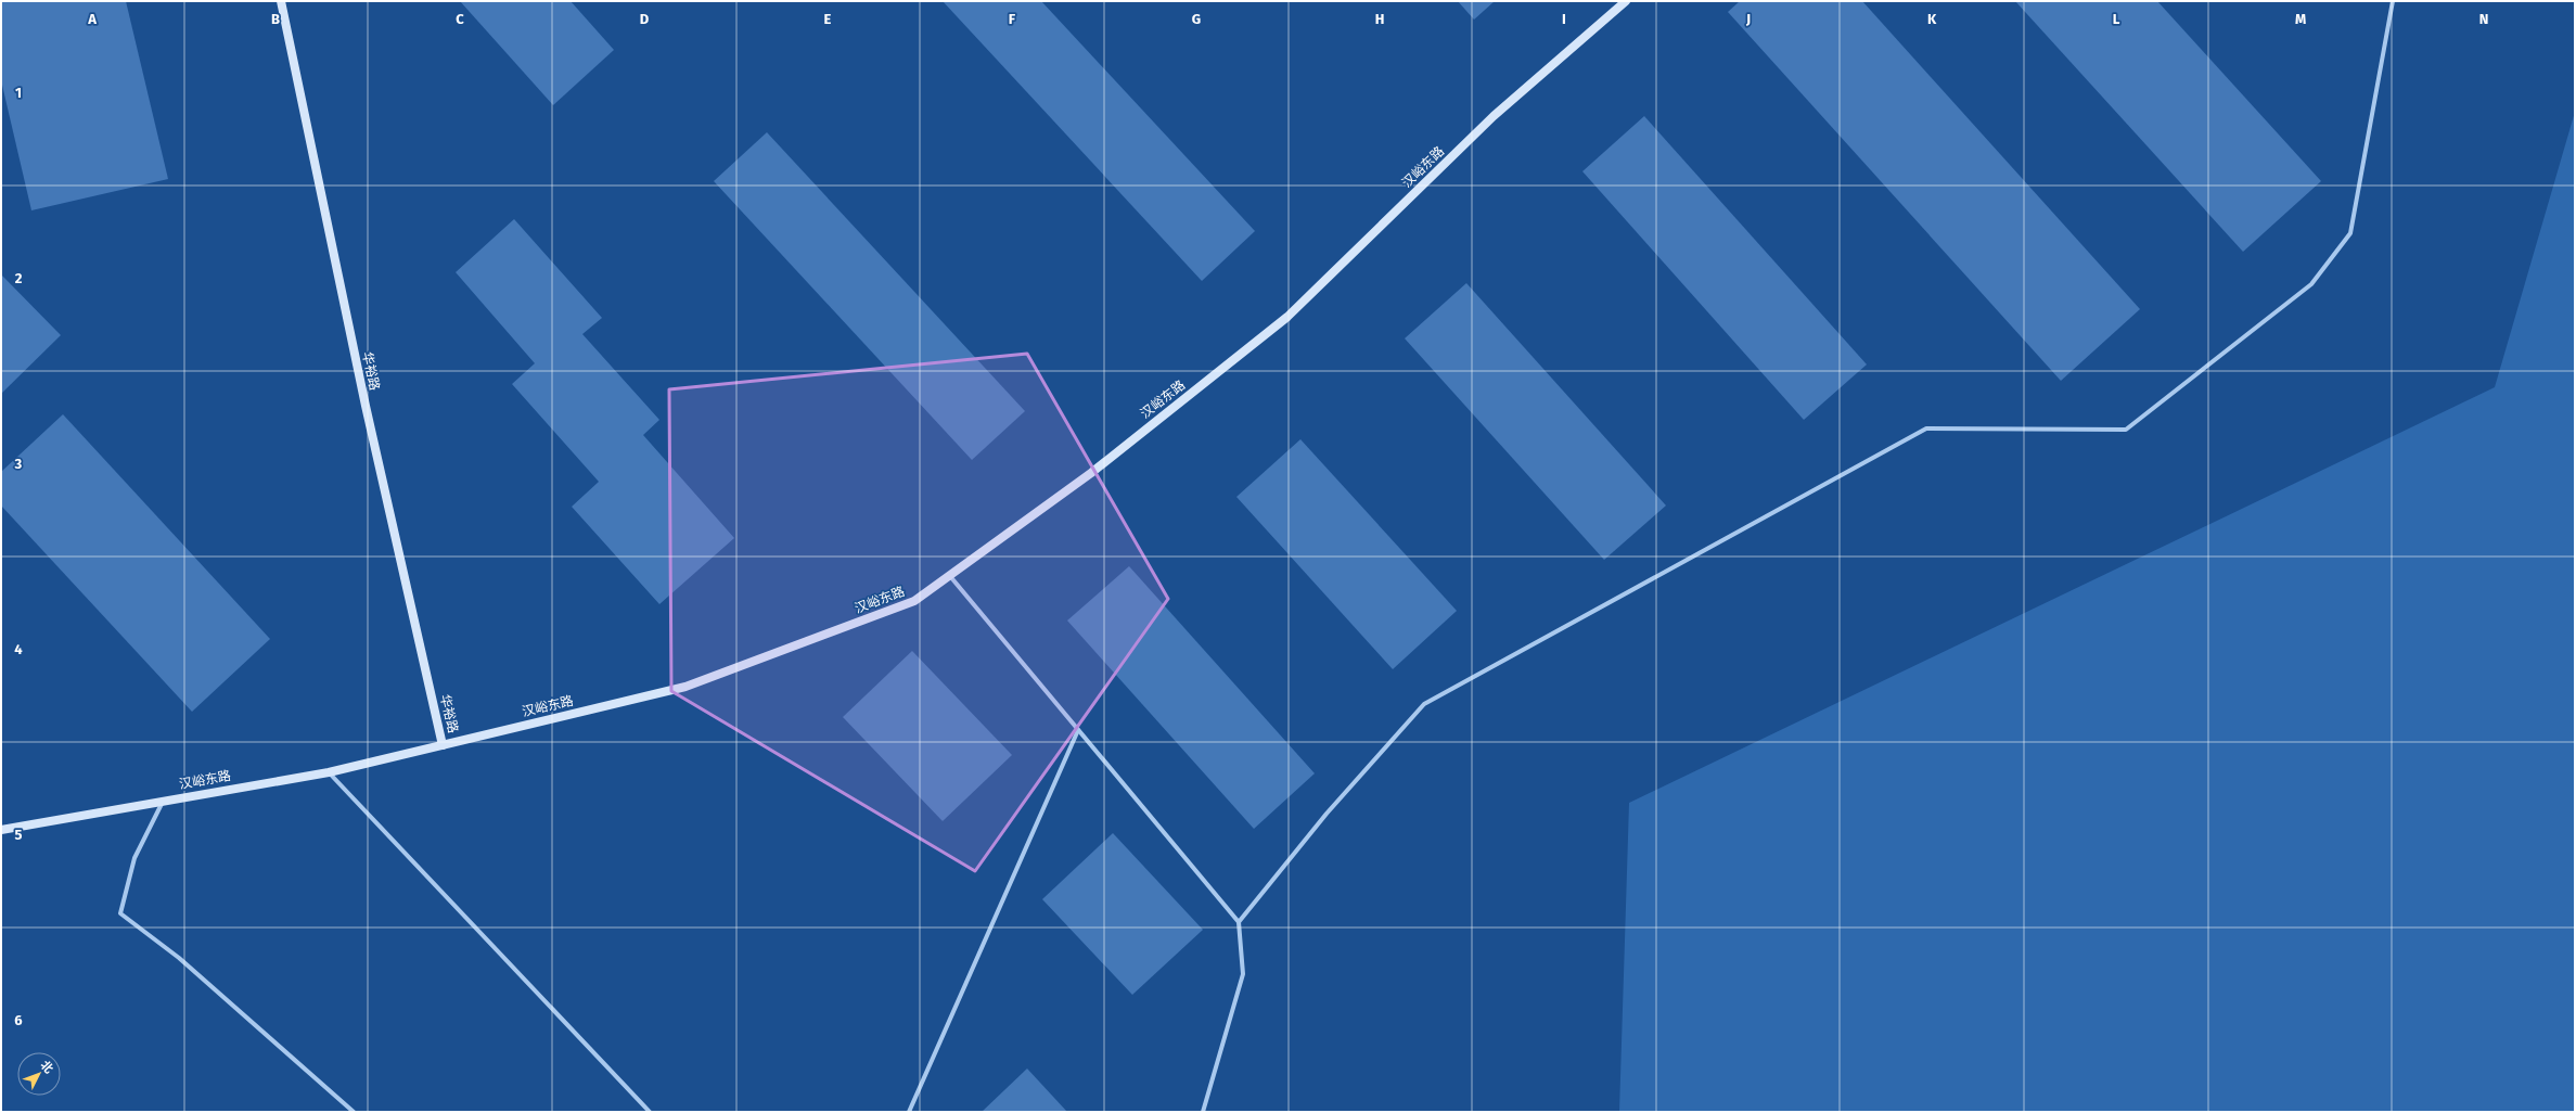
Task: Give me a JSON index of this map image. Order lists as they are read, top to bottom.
{
  "streets": {
    "street": ["汉峪东路", "华裕路"]
  },
  "crossings": [
    ["汉峪东路", "华裕路"]
  ],
  "north": "top right",
  "grid": {
    "columns": [
      "A",
      "B",
      "C",
      "D",
      "E",
      "F",
      "G",
      "H",
      "I",
      "J",
      "K",
      "L",
      "M",
      "N"
    ],
    "rows": [
      "1",
      "2",
      "3",
      "4",
      "5",
      "6"
    ]
  }
}
